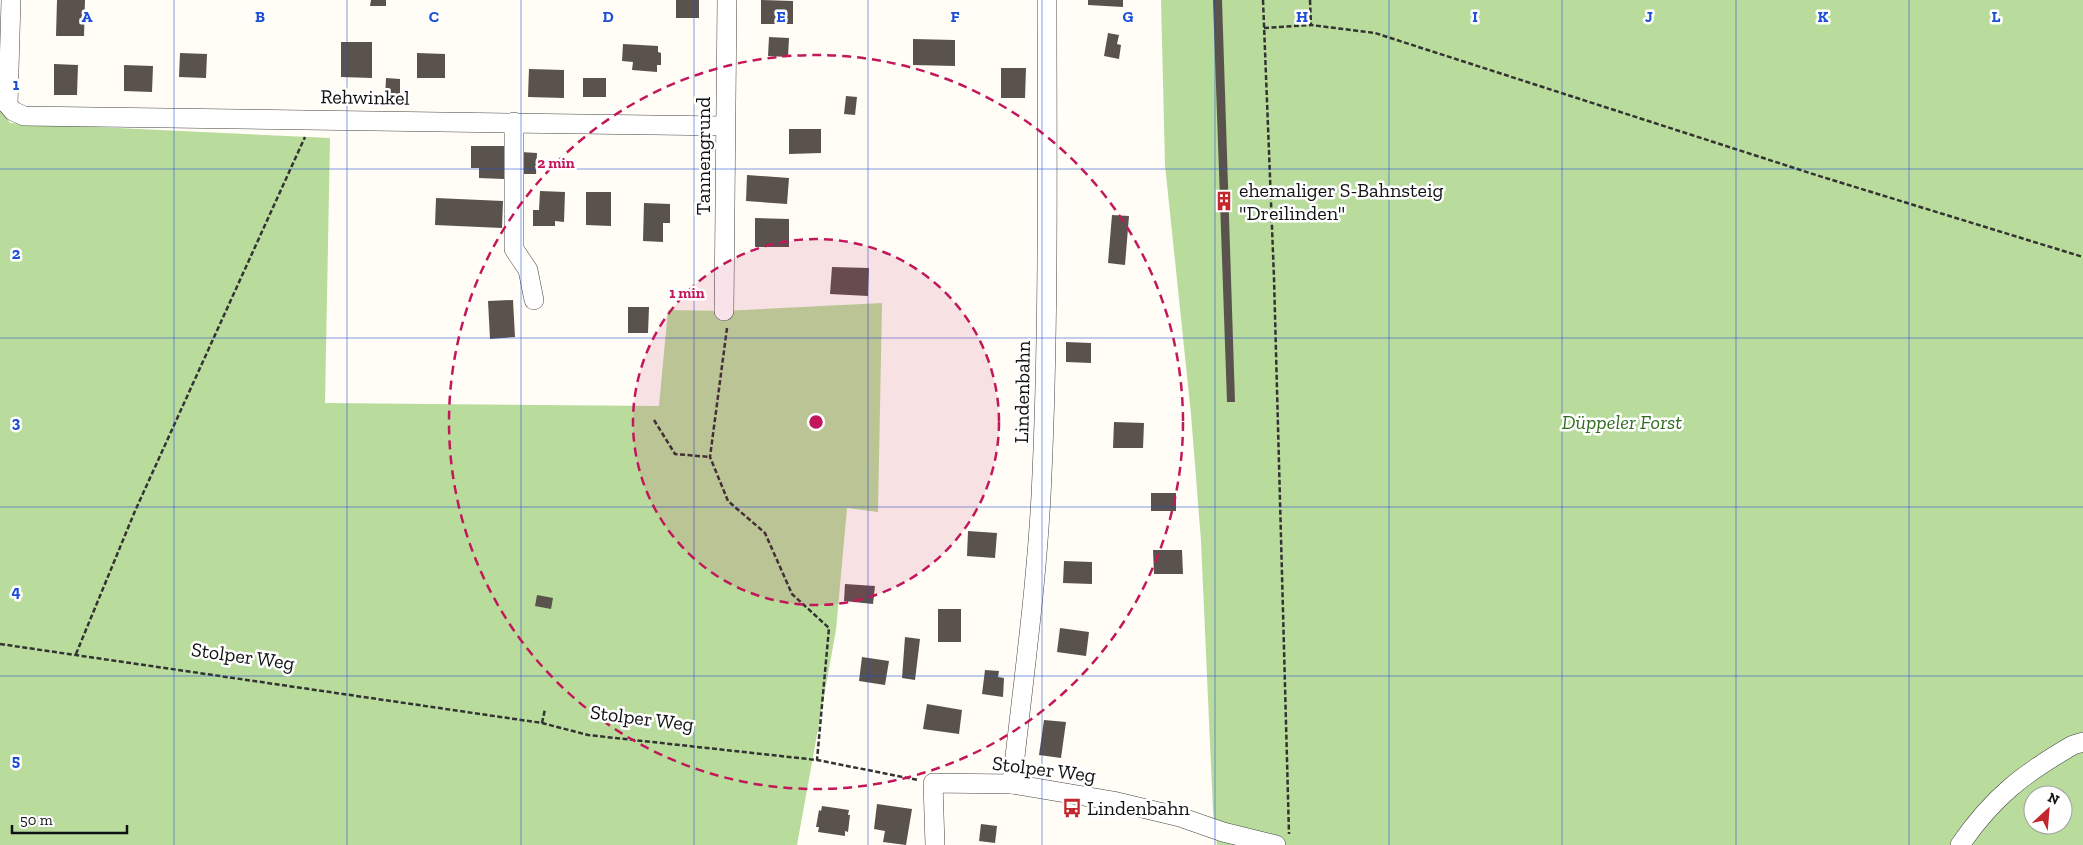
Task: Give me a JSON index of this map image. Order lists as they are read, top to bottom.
{
  "streets": {
    "street": [
      "Rehwinkel",
      "Tannengrund",
      "Lindenbahn",
      "Stolper Weg"
    ]
  },
  "crossings": [
    ["Rehwinkel", "Tannengrund"],
    ["Lindenbahn", "Stolper Weg"]
  ],
  "parks": ["Düppeler Forst"],
  "places": {
    "building": ["ehemaliger S-Bahnsteig \"Dreilinden\""],
    "bus stop": ["Lindenbahn"]
  },
  "scale_bar": "50 m",
  "north": "top right",
  "grid": {
    "columns": [
      "A",
      "B",
      "C",
      "D",
      "E",
      "F",
      "G",
      "H",
      "I",
      "J",
      "K",
      "L"
    ],
    "rows": [
      "1",
      "2",
      "3",
      "4",
      "5"
    ]
  },
  "rings": ["2 min", "1 min"]
}
